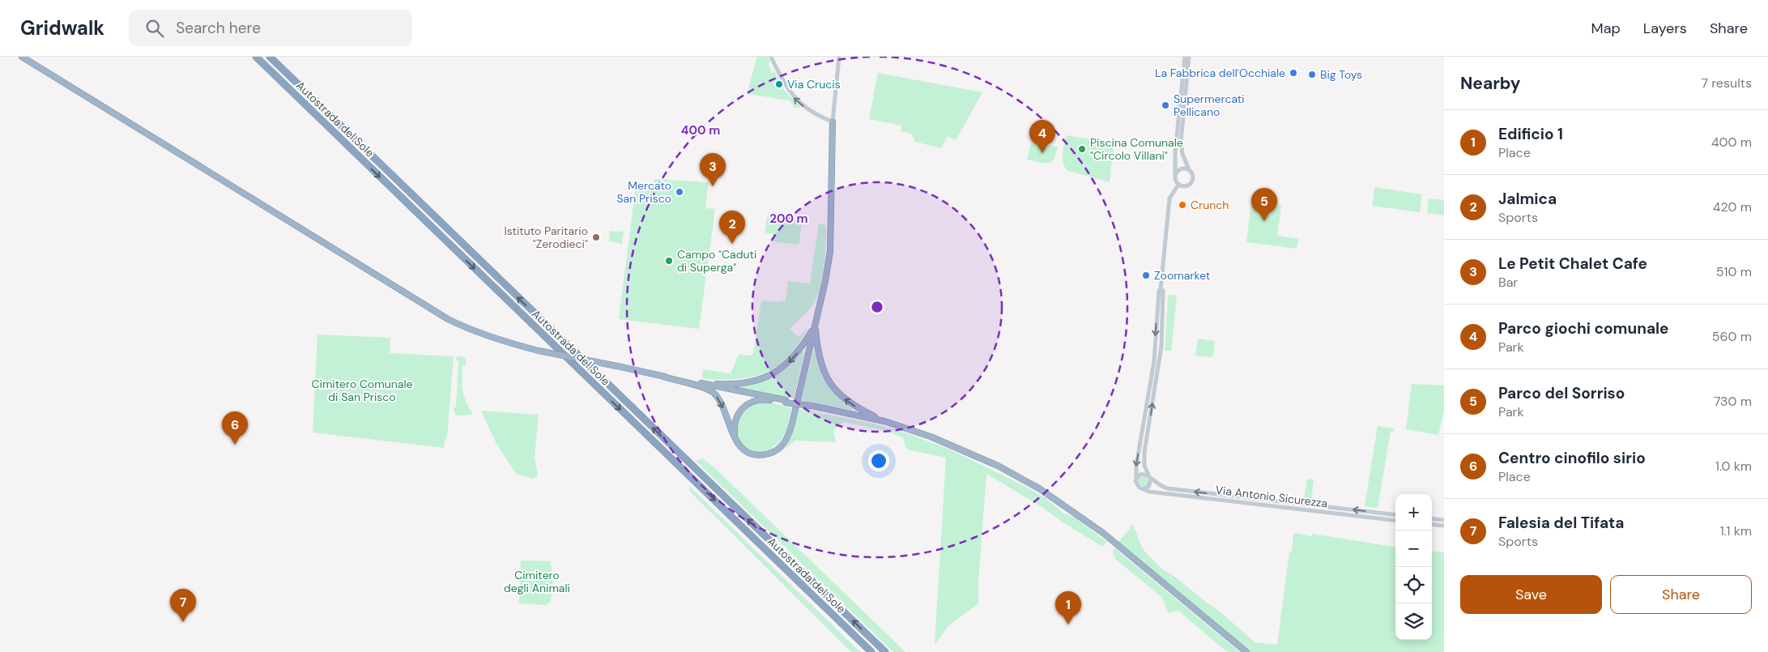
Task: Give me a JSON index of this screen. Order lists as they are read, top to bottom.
{
  "streets": {
    "highway": ["Autostrada del Sole"],
    "street": ["Via Antonio Sicurezza"]
  },
  "parks": ["Cimitero Comunale di San Prisco", "Cimitero degli Animali"],
  "places": [
    "La Fabbrica dell'Occhiale",
    "Big Toys",
    "Via Crucis",
    "Supermercati Pellicano",
    "Piscina Comunale \"Circolo Villani\"",
    "Mercato San Prisco",
    "Crunch",
    "Istituto Paritario \"Zerodieci\"",
    "Campo \"Caduti di Superga\"",
    "Zoomarket"
  ],
  "page": {
    "header": "Gridwalk",
    "search": "Search here",
    "nav": ["Map", "Layers", "Share"],
    "heading": ["Nearby", "7 results"],
    "list": [
      {
        "mark": "1",
        "name": "Edificio 1",
        "note": "Place",
        "value": "400 m"
      },
      {
        "mark": "2",
        "name": "Jalmica",
        "note": "Sports",
        "value": "420 m"
      },
      {
        "mark": "3",
        "name": "Le Petit Chalet Cafe",
        "note": "Bar",
        "value": "510 m"
      },
      {
        "mark": "4",
        "name": "Parco giochi comunale",
        "note": "Park",
        "value": "560 m"
      },
      {
        "mark": "5",
        "name": "Parco del Sorriso",
        "note": "Park",
        "value": "730 m"
      },
      {
        "mark": "6",
        "name": "Centro cinofilo sirio",
        "note": "Place",
        "value": "1.0 km"
      },
      {
        "mark": "7",
        "name": "Falesia del Tifata",
        "note": "Sports",
        "value": "1.1 km"
      }
    ],
    "pins": [
      "4",
      "3",
      "5",
      "2",
      "6",
      "7",
      "1"
    ],
    "map_buttons": ["+", "−"],
    "buttons": ["Save", "Share"]
  },
  "rings": ["400 m", "200 m"]
}
